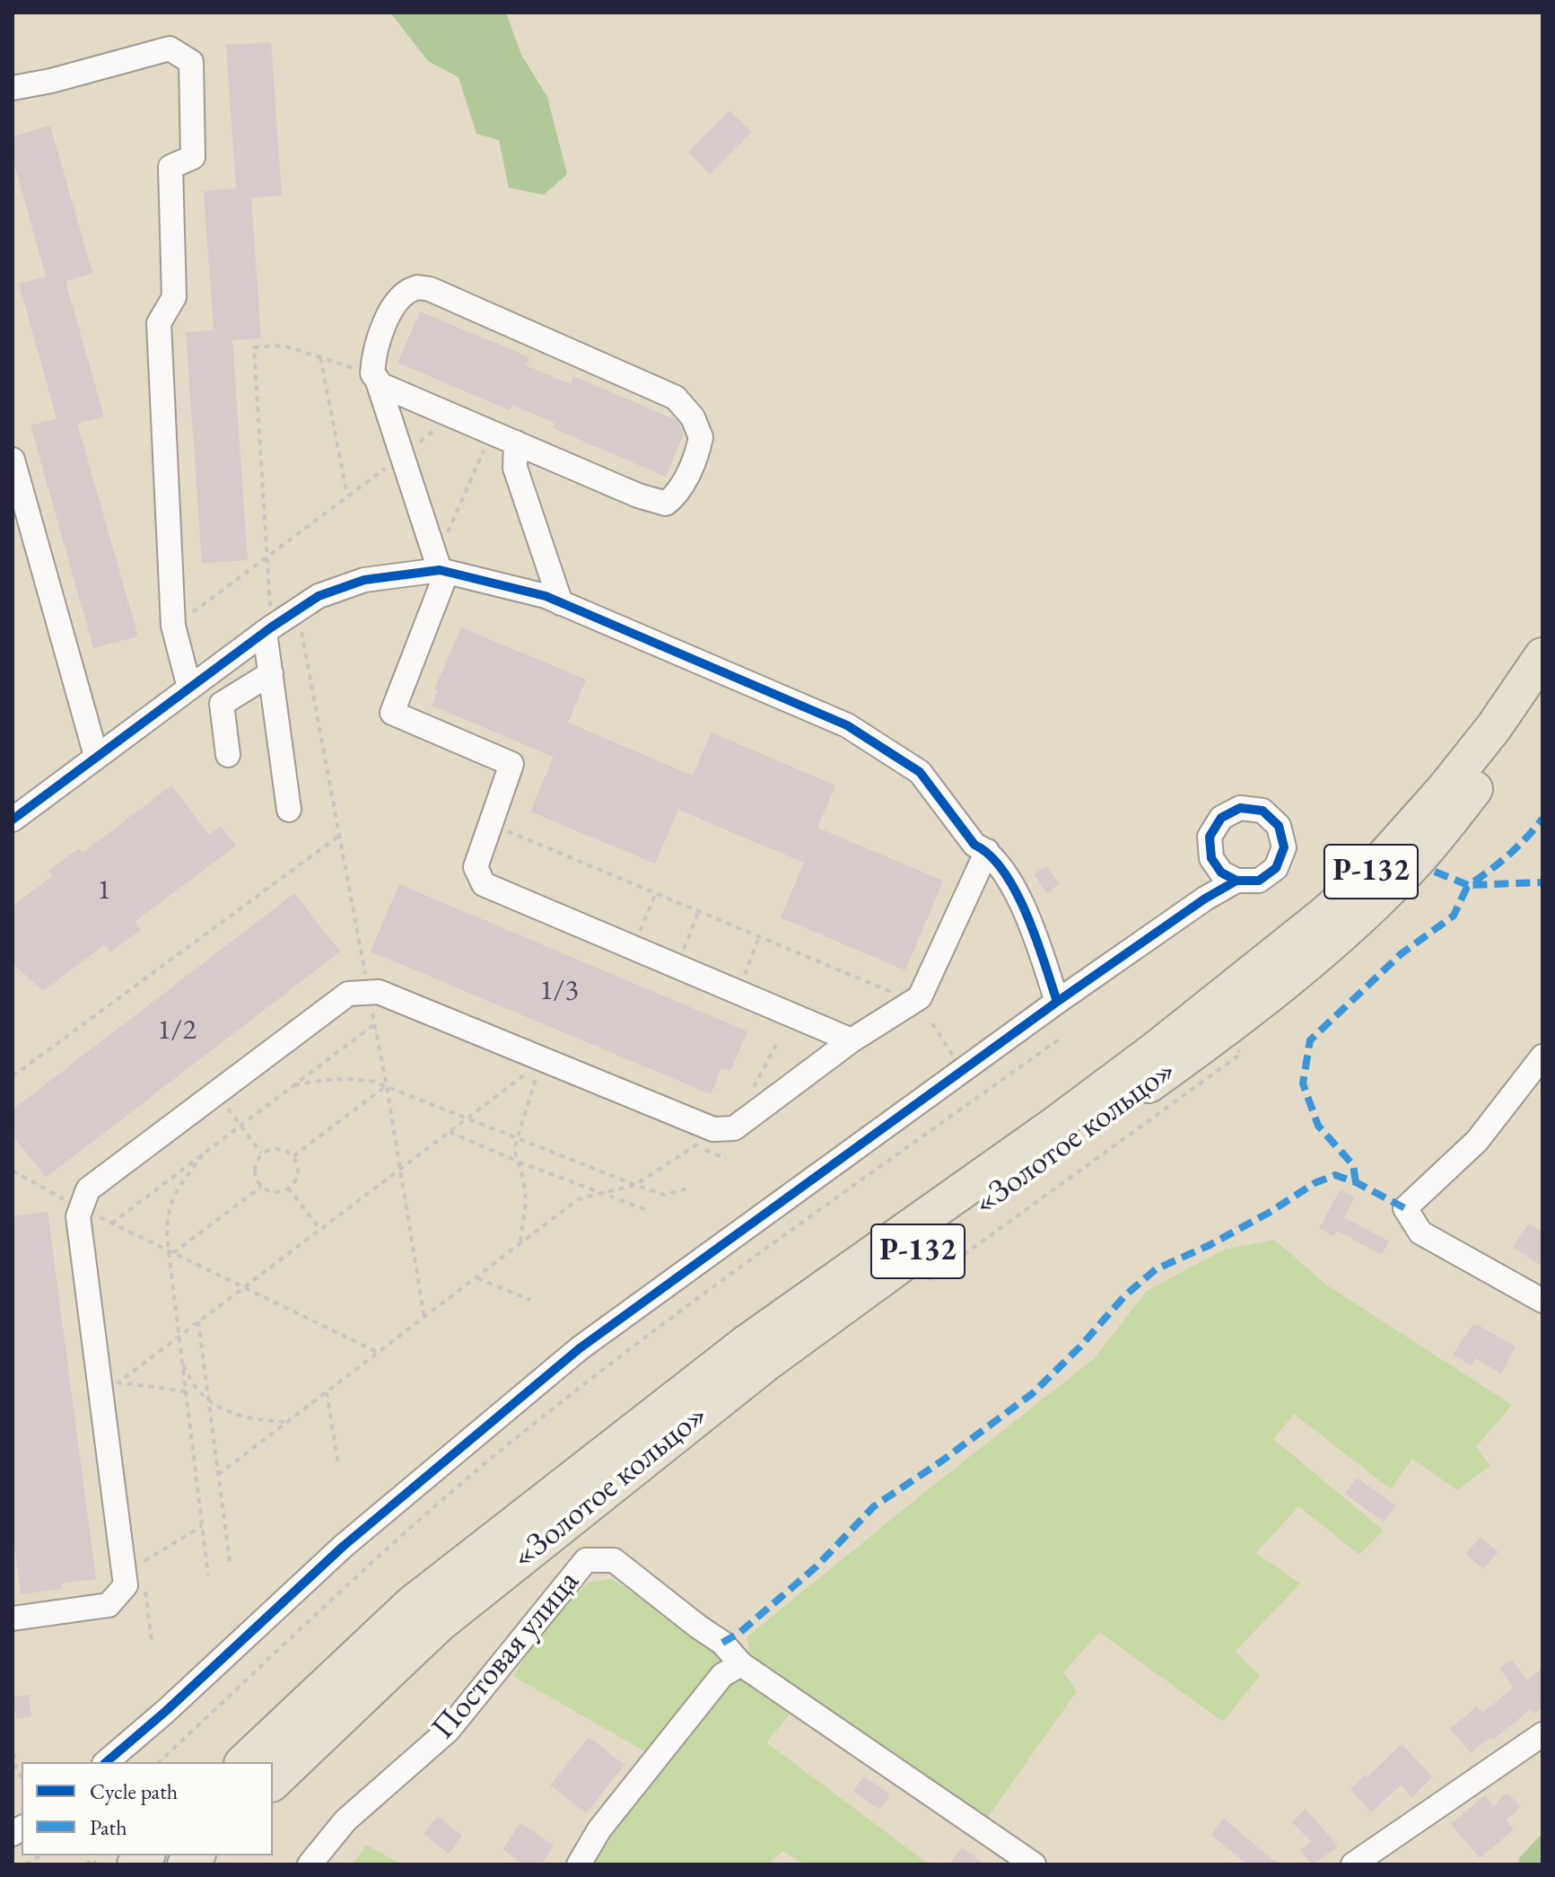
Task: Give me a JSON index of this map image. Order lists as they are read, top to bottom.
{
  "streets": {
    "highway": ["Р-132", "«Золотое кольцо»"],
    "street": ["Постовая улица"]
  },
  "house_numbers": ["1", "1/3", "1/2"],
  "legend": ["Cycle path", "Path"]
}
